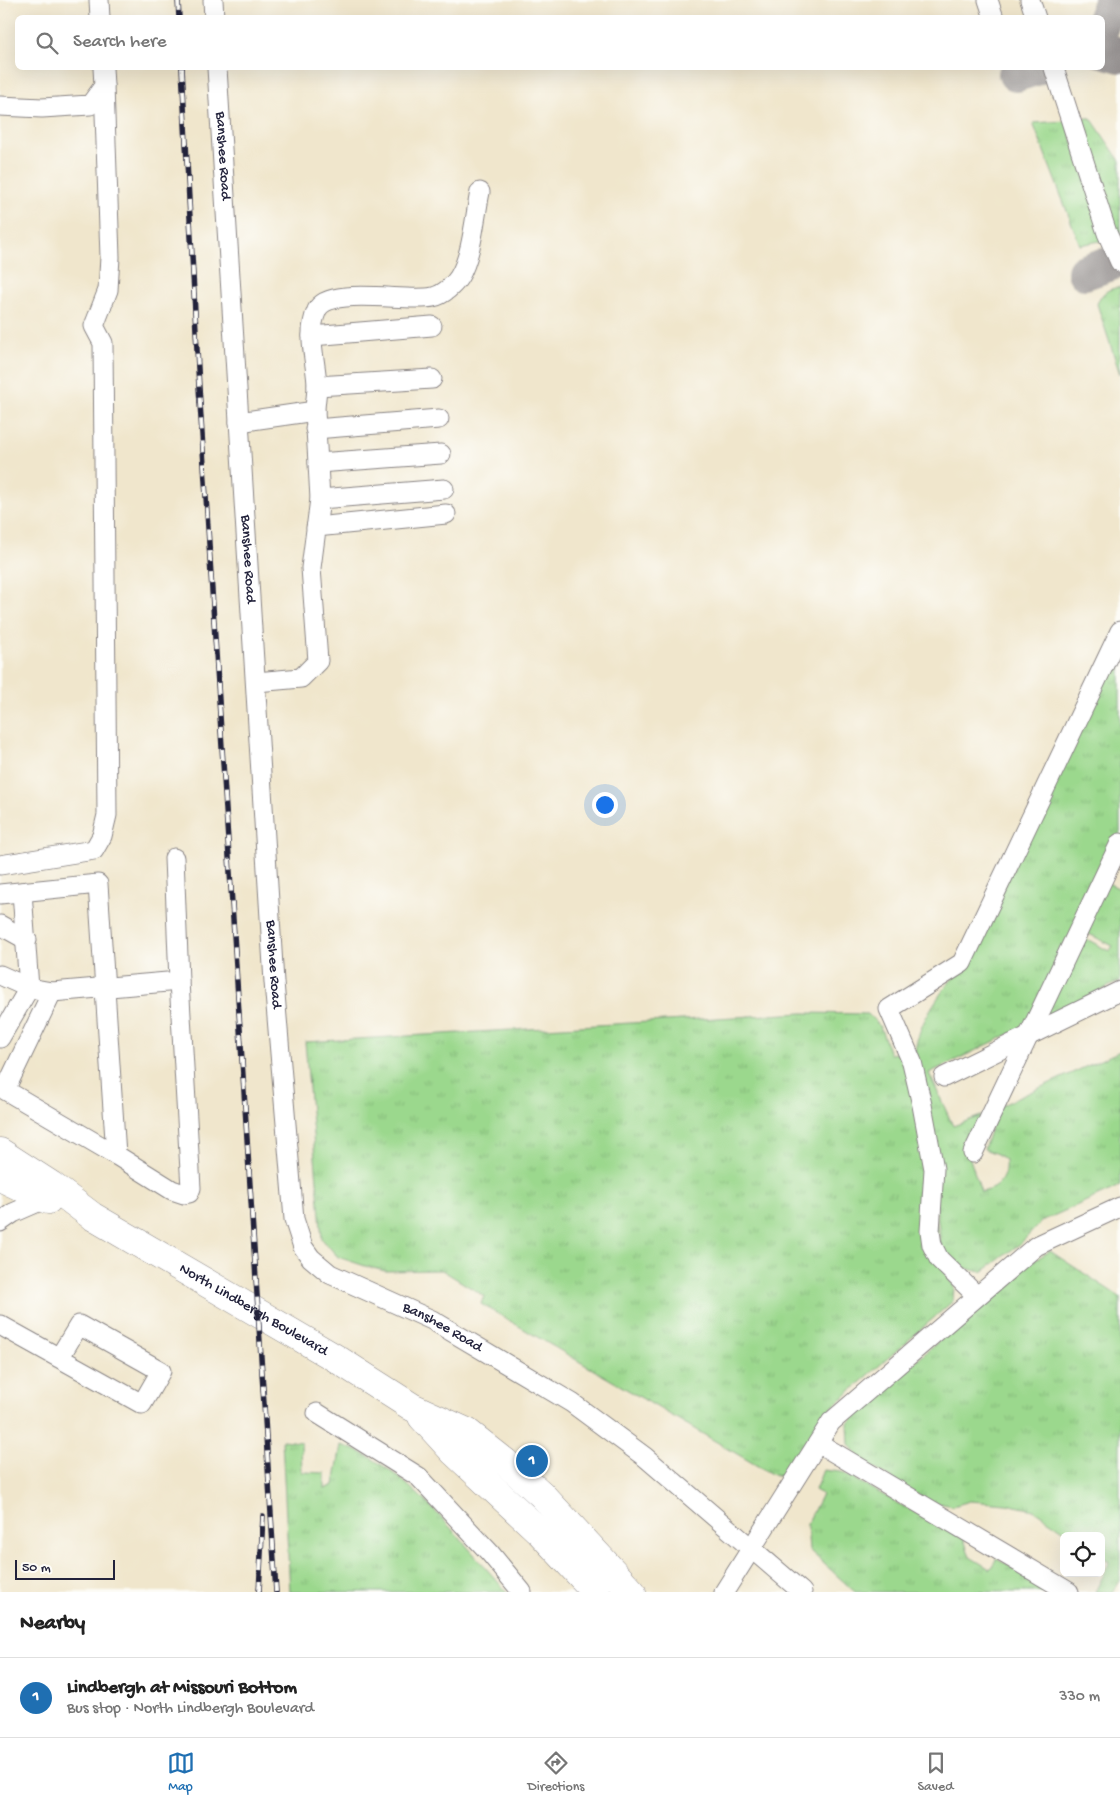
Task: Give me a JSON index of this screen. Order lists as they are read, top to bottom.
{
  "streets": {
    "highway": ["North Lindbergh Boulevard"],
    "street": ["Banshee Road"]
  },
  "scale_bar": "50 m",
  "page": {
    "search": "Search here",
    "pins": "1",
    "scale": "50 m",
    "heading": "Nearby",
    "list": [
      {
        "mark": "1",
        "name": "Lindbergh at Missouri Bottom",
        "note": "Bus stop · North Lindbergh Boulevard",
        "value": "330 m"
      }
    ],
    "nav": ["Map", "Directions", "Saved"]
  }
}
